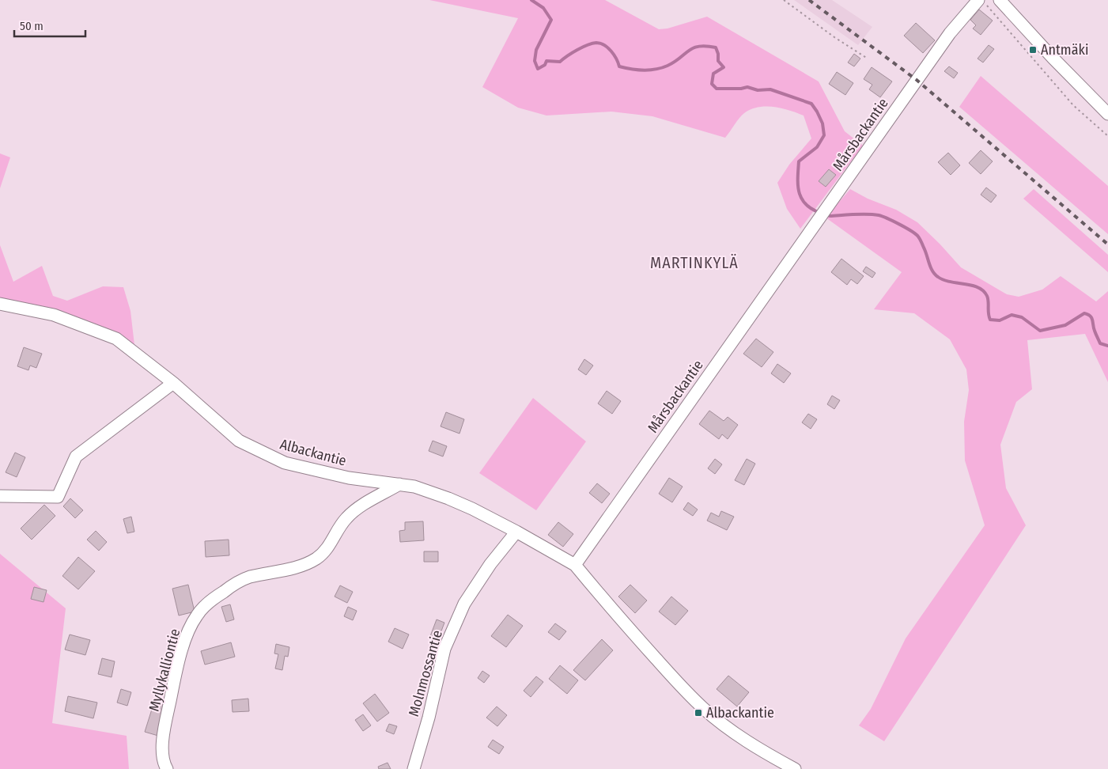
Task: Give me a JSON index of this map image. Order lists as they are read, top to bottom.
{
  "streets": {
    "street": [
      "Mårsbackantie",
      "Albackantie",
      "Myllykalliontie",
      "Molnmossantie"
    ]
  },
  "crossings": [
    ["Mårsbackantie", "Albackantie"],
    ["Albackantie", "Myllykalliontie"],
    ["Albackantie", "Molnmossantie"]
  ],
  "districts": ["MARTINKYLÄ"],
  "places": {
    "transit": ["Antmäki", "Albackantie"]
  },
  "scale_bar": "50 m"
}
